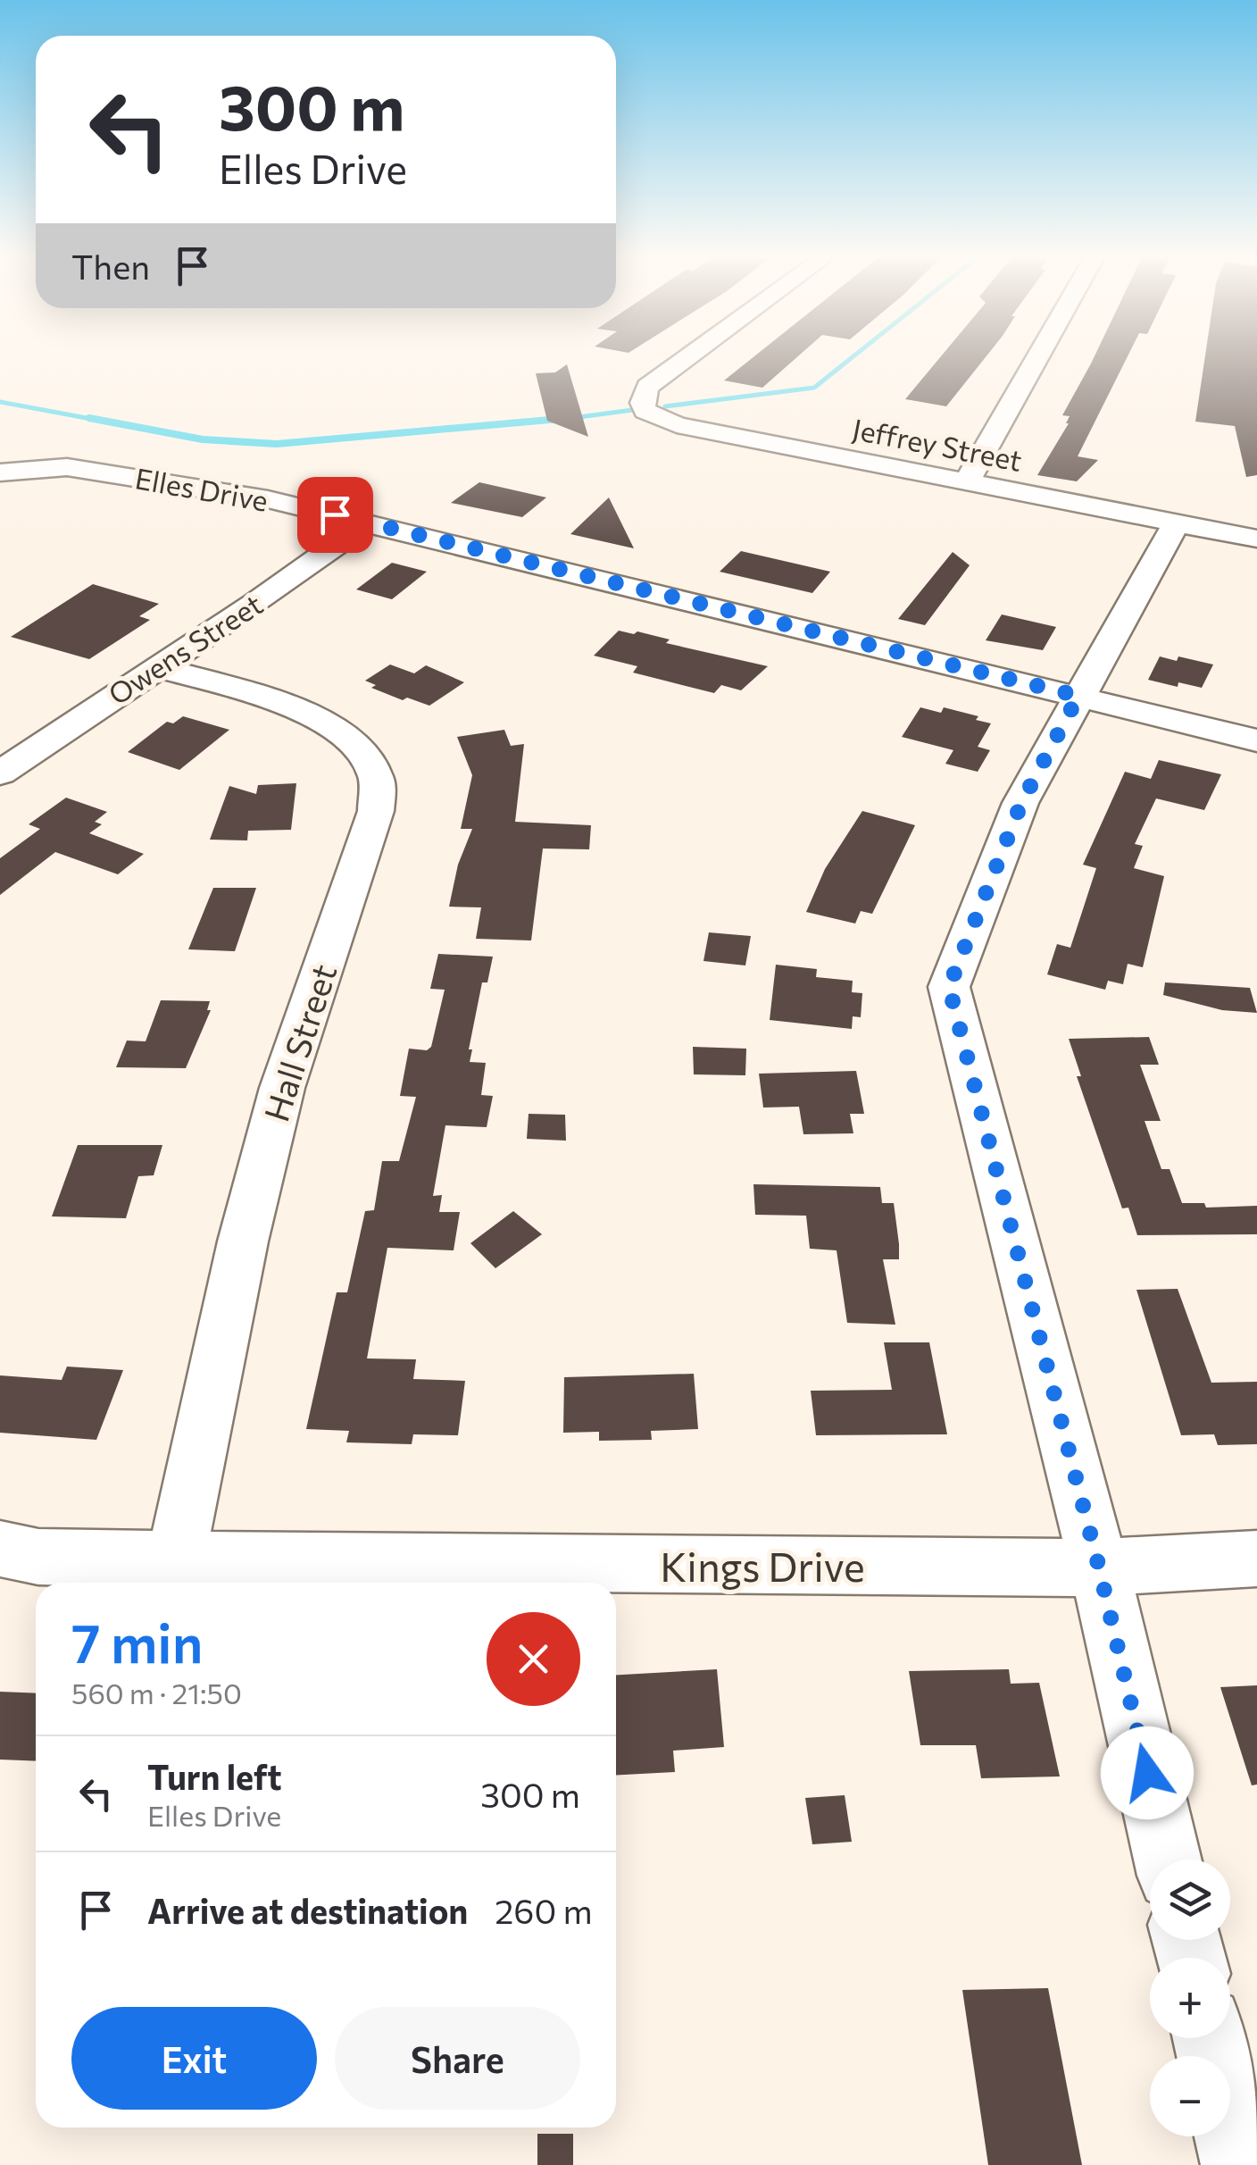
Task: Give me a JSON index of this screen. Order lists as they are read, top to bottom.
{
  "streets": {
    "street": [
      "Jeffrey Street",
      "Elles Drive",
      "Owens Street",
      "Hall Street",
      "Kings Drive"
    ]
  },
  "crossings": [
    ["Elles Drive", "Owens Street"],
    ["Owens Street", "Hall Street"],
    ["Hall Street", "Kings Drive"]
  ],
  "page": {
    "turn": ["300 m", "Elles Drive"],
    "then": "Then",
    "heading": ["7 min", "560 m · 21:50"],
    "list": [
      {
        "name": "Turn left",
        "note": "Elles Drive",
        "value": "300 m"
      },
      {
        "name": "Arrive at destination",
        "value": "260 m"
      }
    ],
    "map_buttons": ["+", "−"],
    "buttons": ["Exit", "Share"]
  }
}
